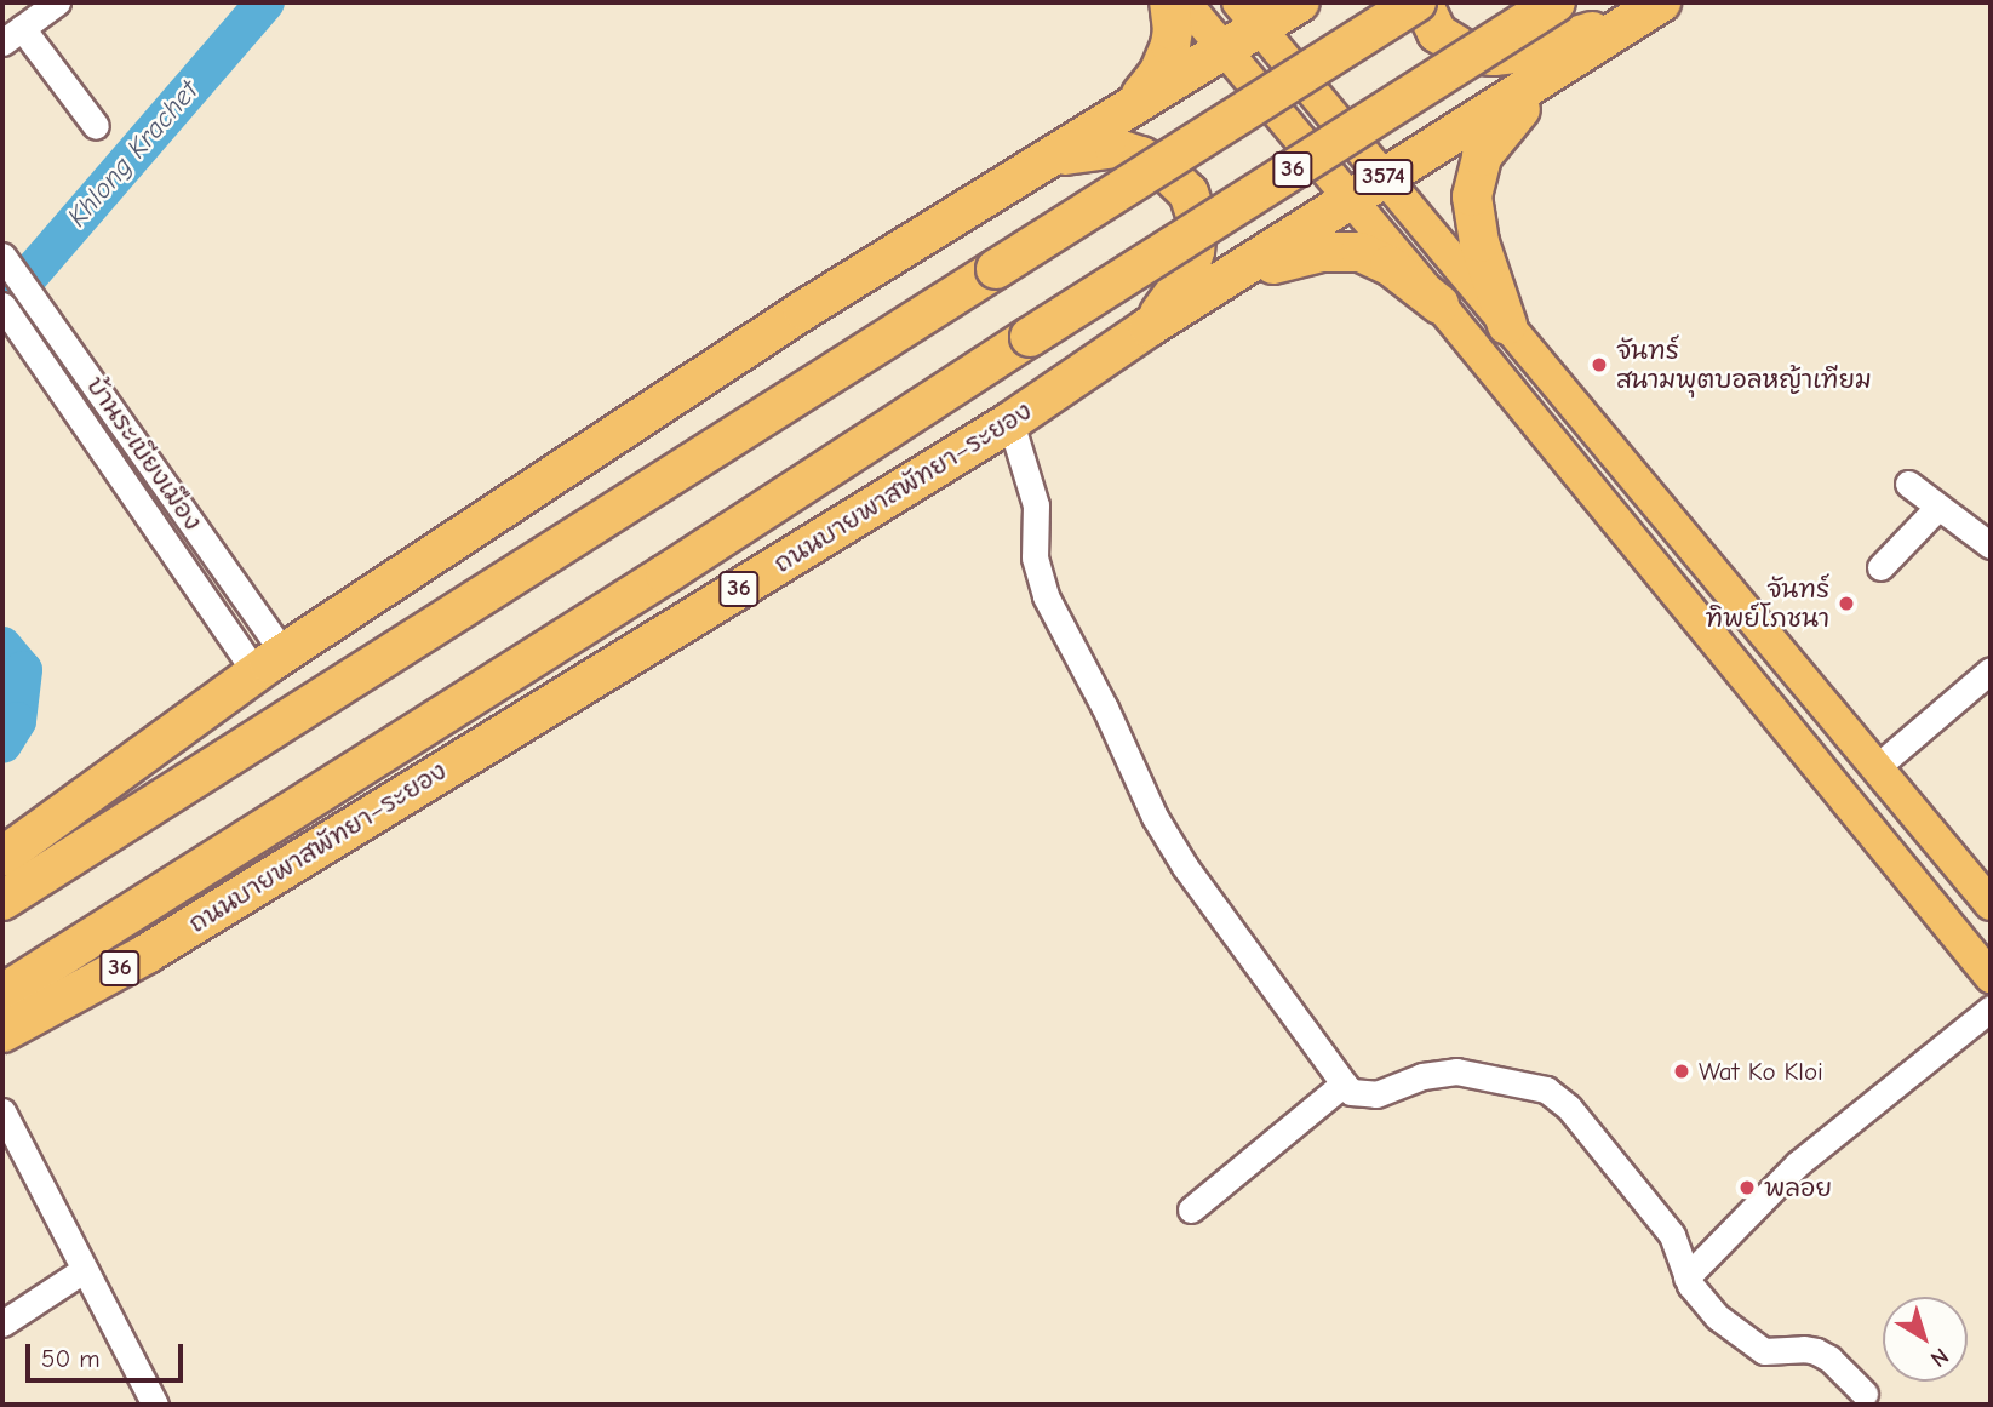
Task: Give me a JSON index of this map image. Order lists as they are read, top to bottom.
{
  "streets": {
    "highway": ["36", "ถนนบายพาสพัทยา–ระยอง"],
    "main road": ["3574"],
    "street": ["บ้านระเบียงเมือง"]
  },
  "crossings": [
    ["3574", "ถนนบายพาสพัทยา–ระยอง"]
  ],
  "water": ["Khlong Krachet"],
  "places": [
    "จันทร์ สนามพุตบอลหญ้าเทียม",
    "จันทร์ ทิพย์โภชนา",
    "Wat Ko Kloi",
    "พลอย"
  ],
  "scale_bar": "50 m",
  "north": "bottom right"
}
